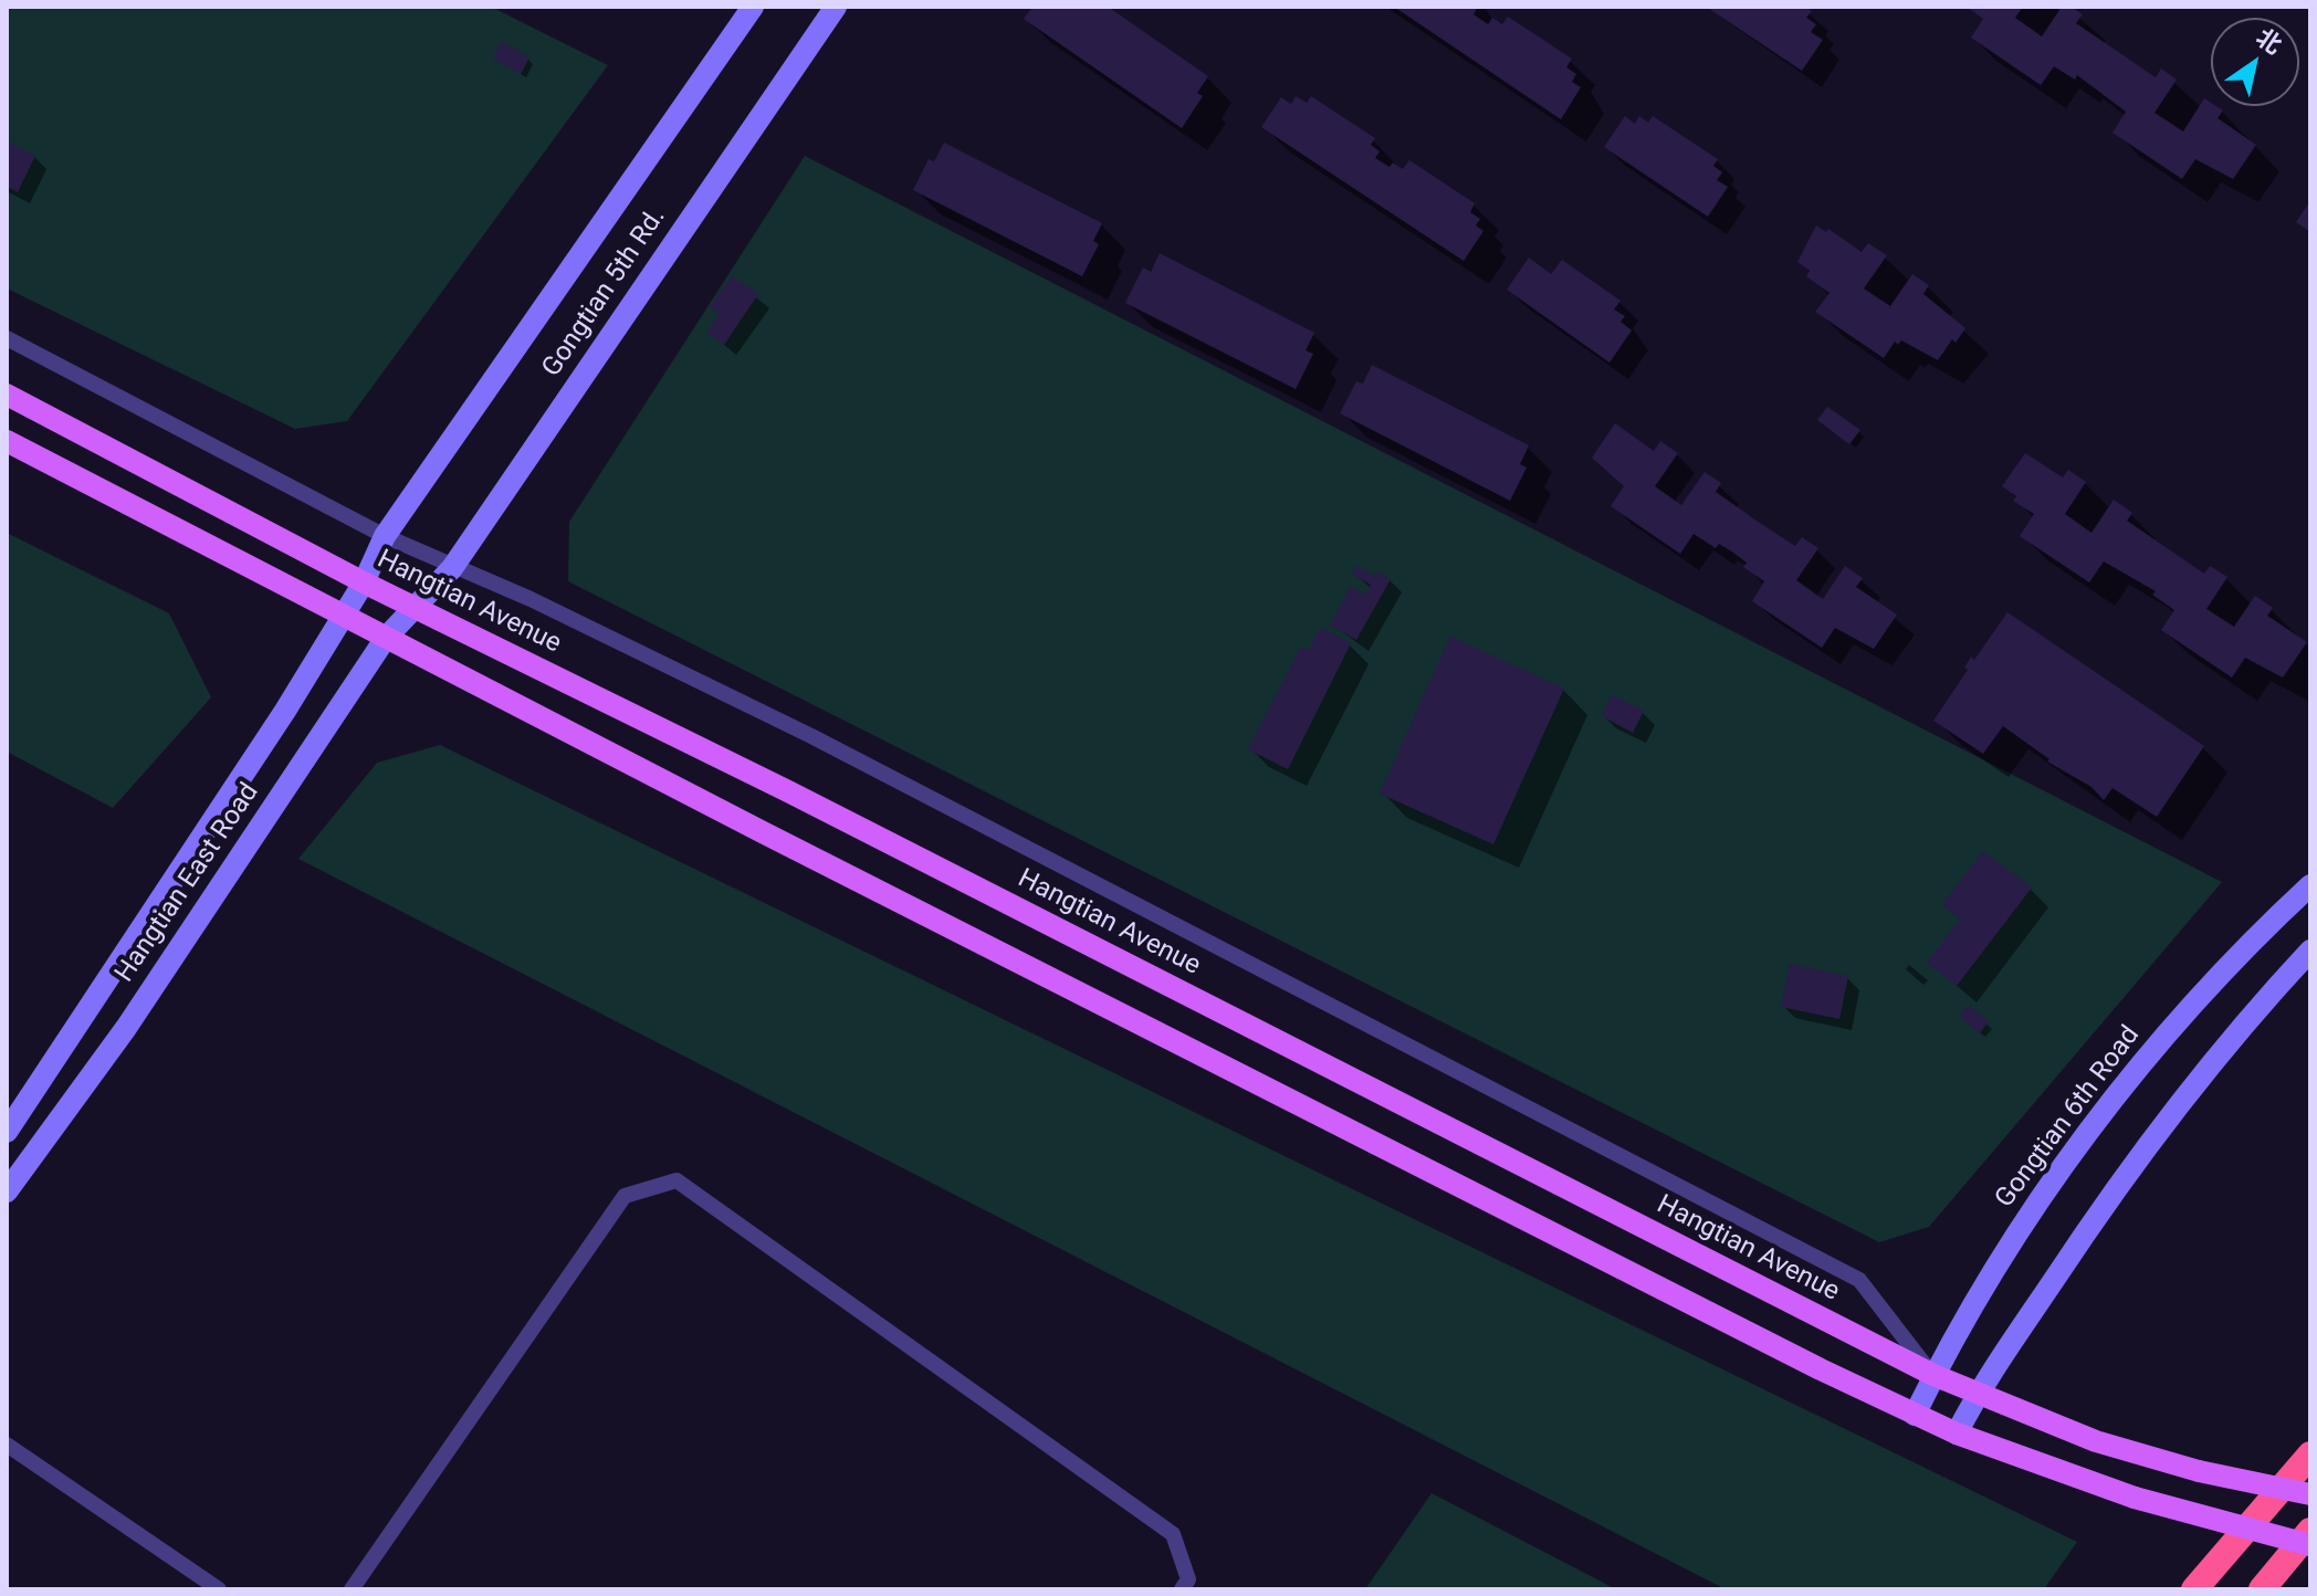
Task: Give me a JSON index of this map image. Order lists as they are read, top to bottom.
{
  "streets": {
    "main road": [
      "Gongtian 5th Rd.",
      "Hangtian Avenue",
      "Hangtian East Road",
      "Gongtian 6th Road"
    ]
  },
  "crossings": [
    ["Gongtian 5th Rd.", "Hangtian Avenue"],
    ["Gongtian 5th Rd.", "Hangtian East Road"],
    ["Hangtian Avenue", "Hangtian East Road"],
    ["Hangtian Avenue", "Gongtian 6th Road"]
  ],
  "north": "top right"
}
